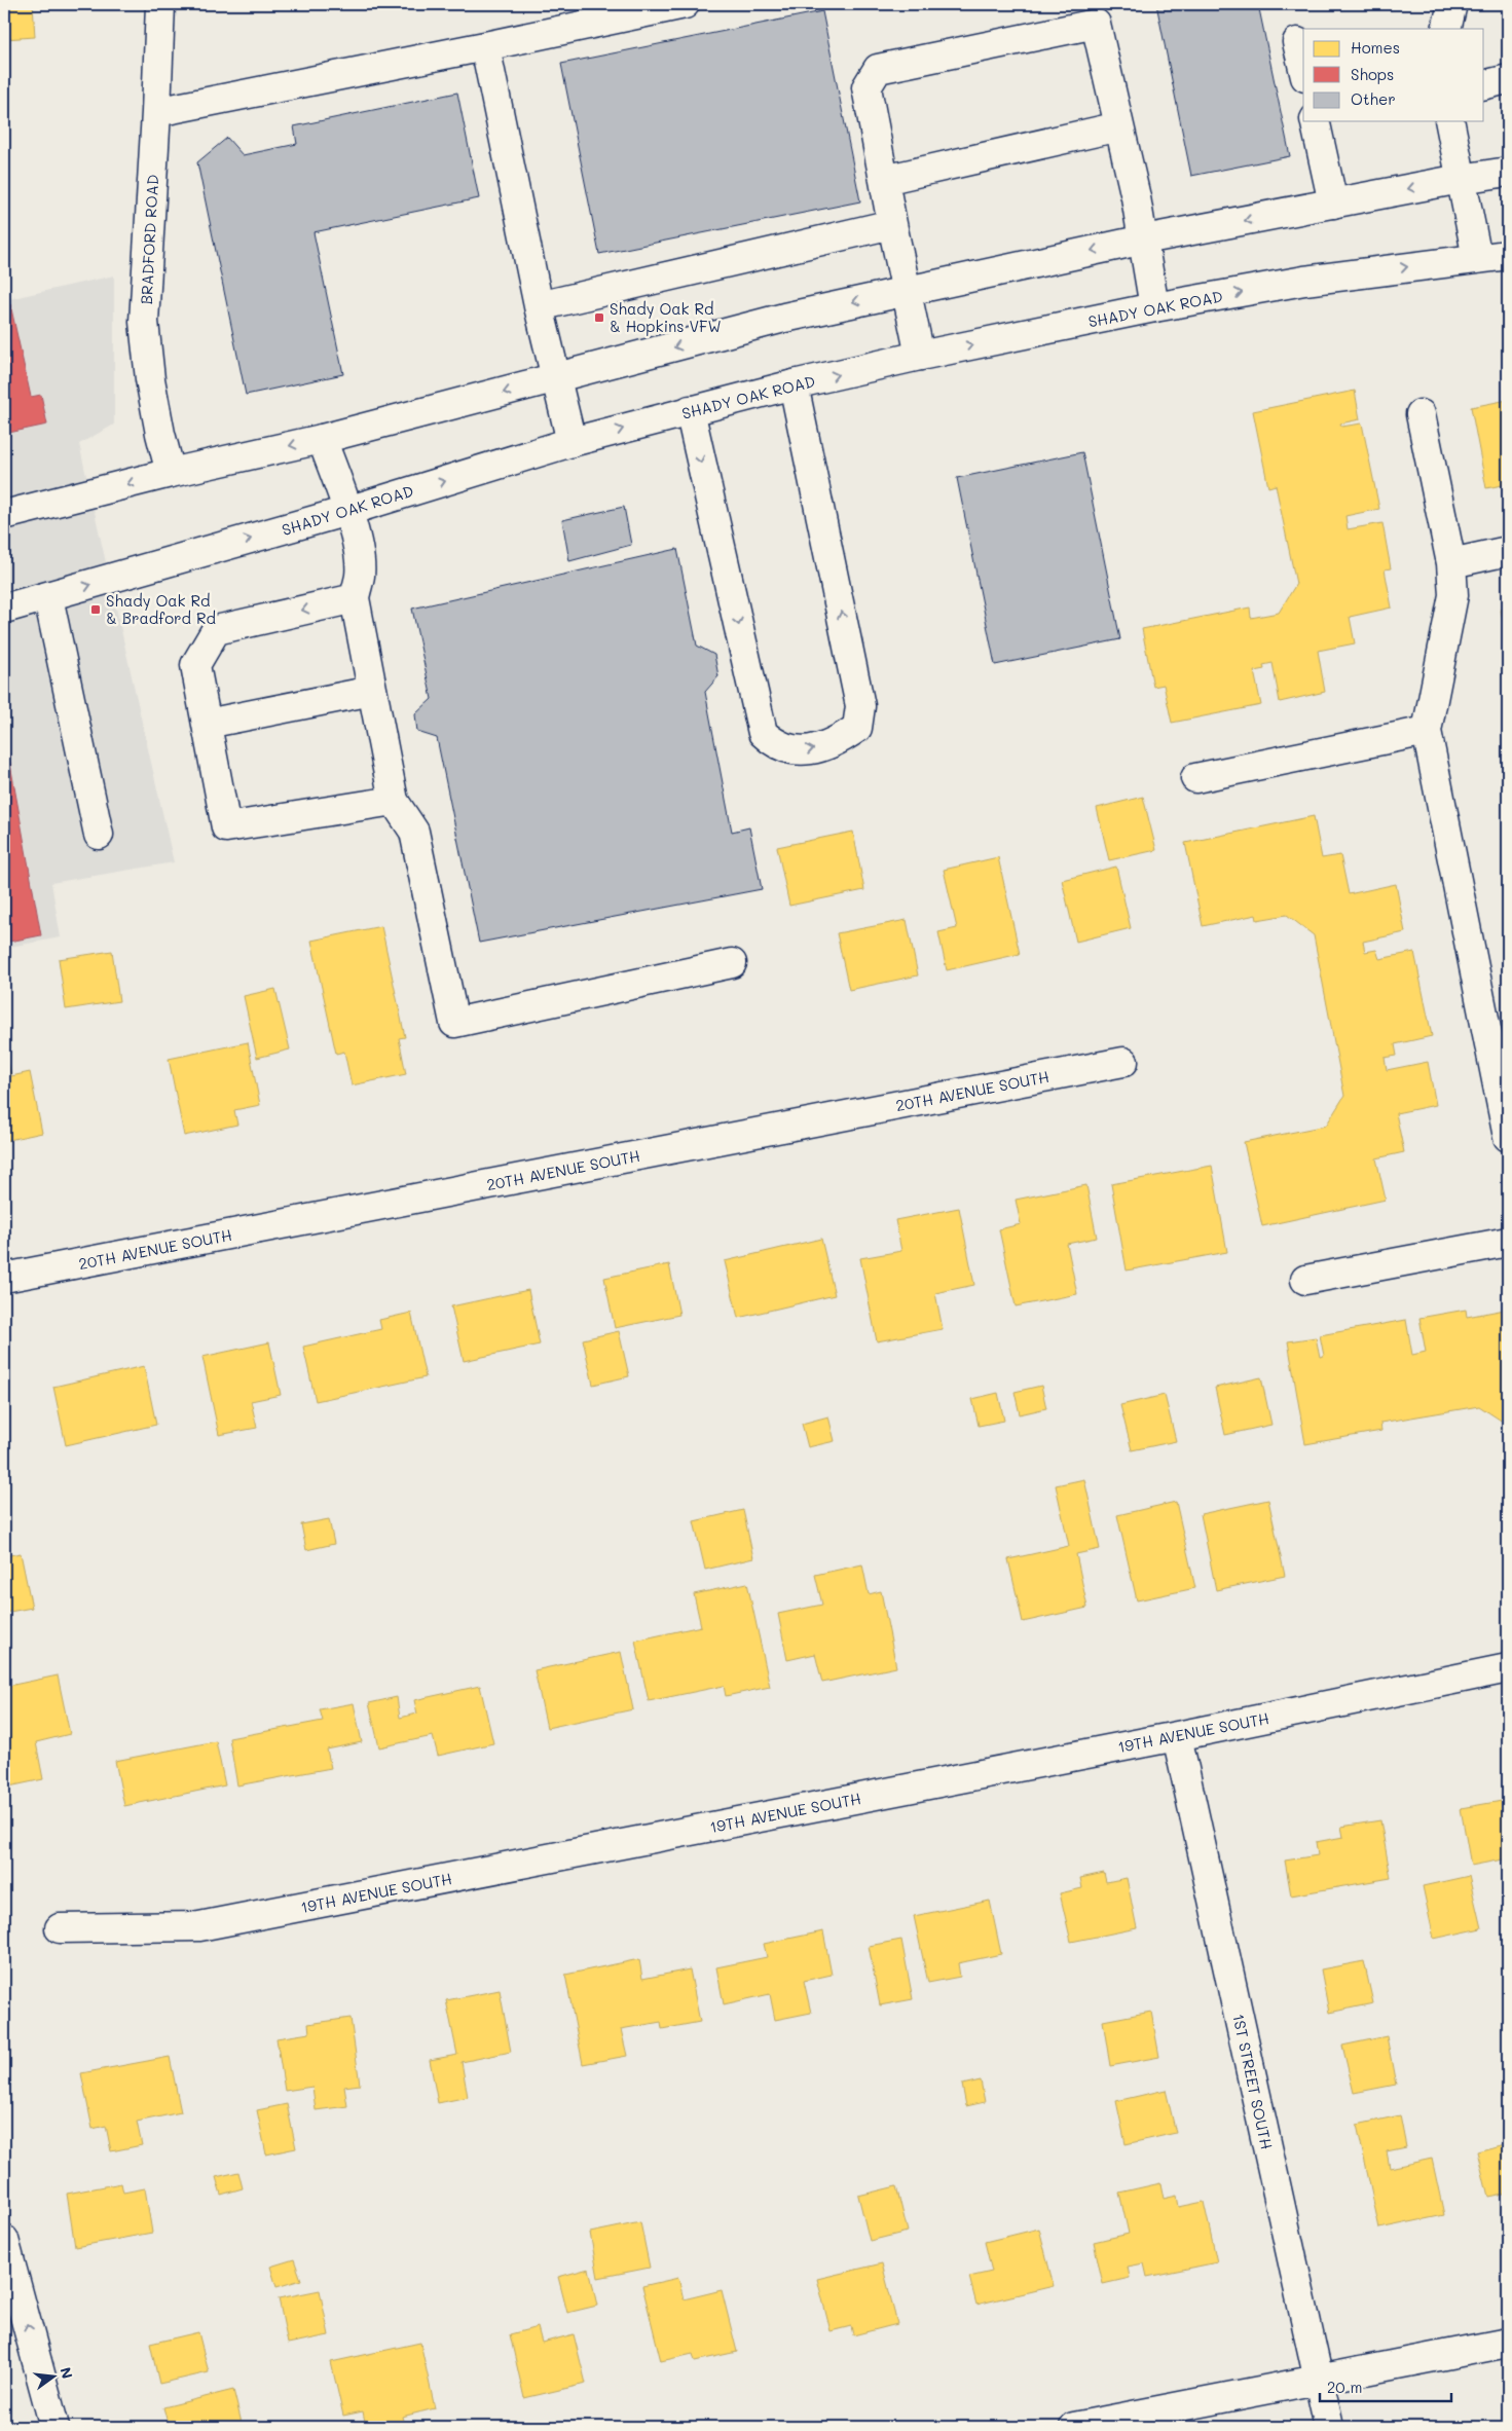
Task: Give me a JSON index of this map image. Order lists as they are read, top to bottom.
{
  "streets": {
    "street": [
      "BRADFORD ROAD",
      "SHADY OAK ROAD",
      "20TH AVENUE SOUTH",
      "19TH AVENUE SOUTH",
      "1ST STREET SOUTH"
    ]
  },
  "crossings": [
    ["19TH AVENUE SOUTH", "1ST STREET SOUTH"]
  ],
  "places": {
    "transit": ["Shady Oak Rd & Hopkins VFW", "Shady Oak Rd & Bradford Rd"]
  },
  "legend": ["Homes", "Shops", "Other"],
  "scale_bar": "20 m",
  "north": "right"
}
